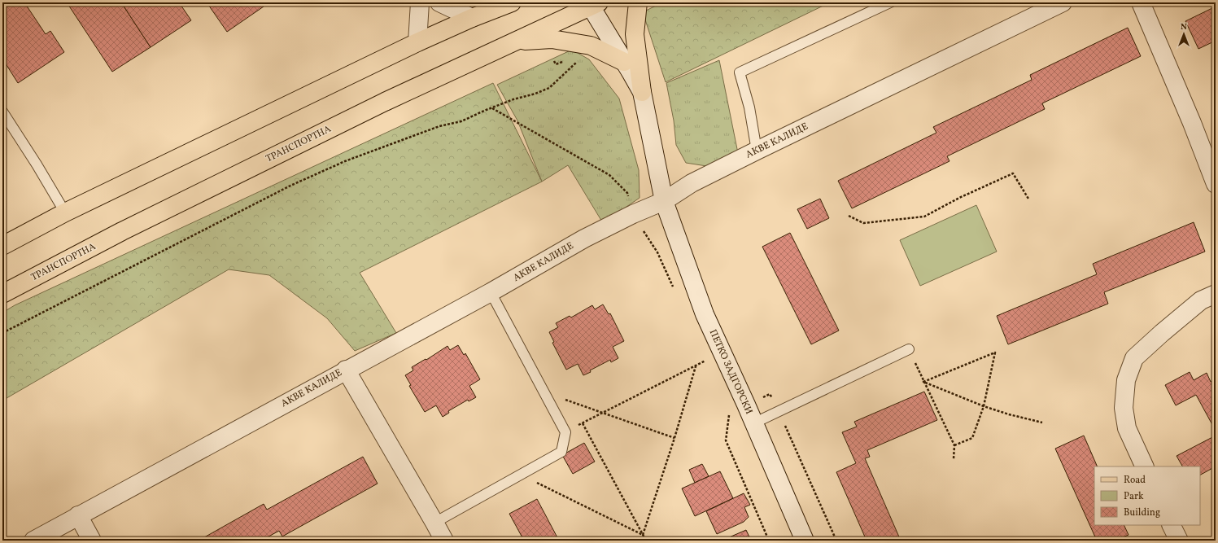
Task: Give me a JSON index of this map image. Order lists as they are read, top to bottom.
{
  "streets": {
    "main road": ["ТРАНСПОРТНА"],
    "street": ["АКВЕ КАЛИДЕ", "ПЕТКО ЗАДГОРСКИ"]
  },
  "crossings": [
    ["АКВЕ КАЛИДЕ", "ПЕТКО ЗАДГОРСКИ"],
    ["ТРАНСПОРТНА", "ПЕТКО ЗАДГОРСКИ"]
  ],
  "legend": ["Road", "Park", "Building"],
  "north": "top"
}
